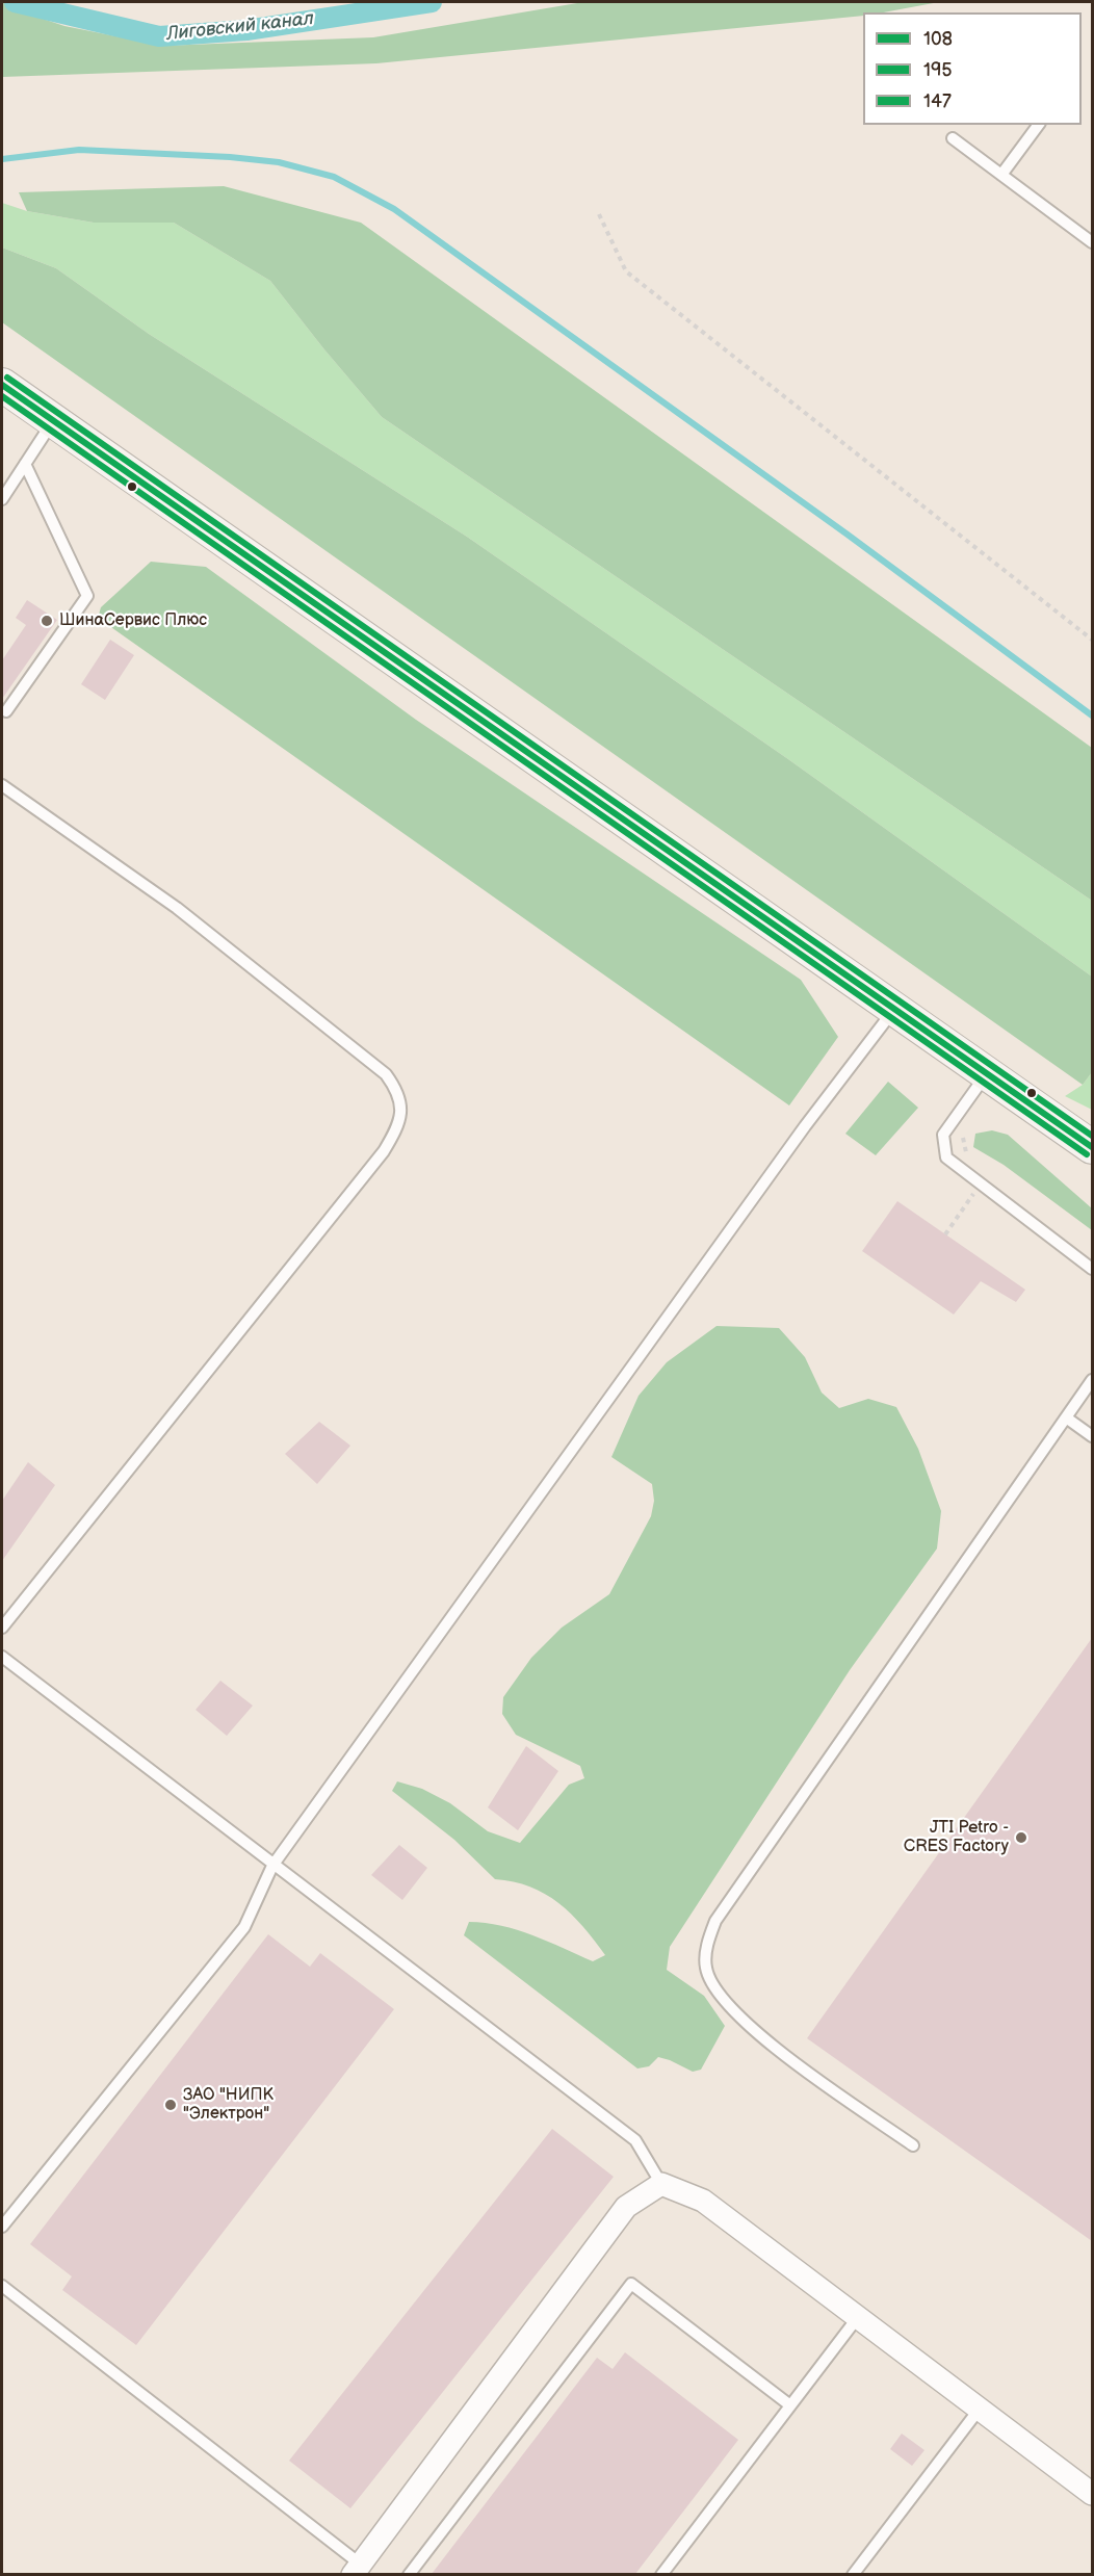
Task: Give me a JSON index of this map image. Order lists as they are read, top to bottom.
{
  "water": ["Лиговский канал"],
  "places": ["ШинаСервис Плюс", "JTI Petro - CRES Factory", "ЗАО \"НИПК \"Электрон\""],
  "lines": ["transit line 147", "transit line 108", "transit line 195"],
  "legend": ["108", "195", "147"]
}
